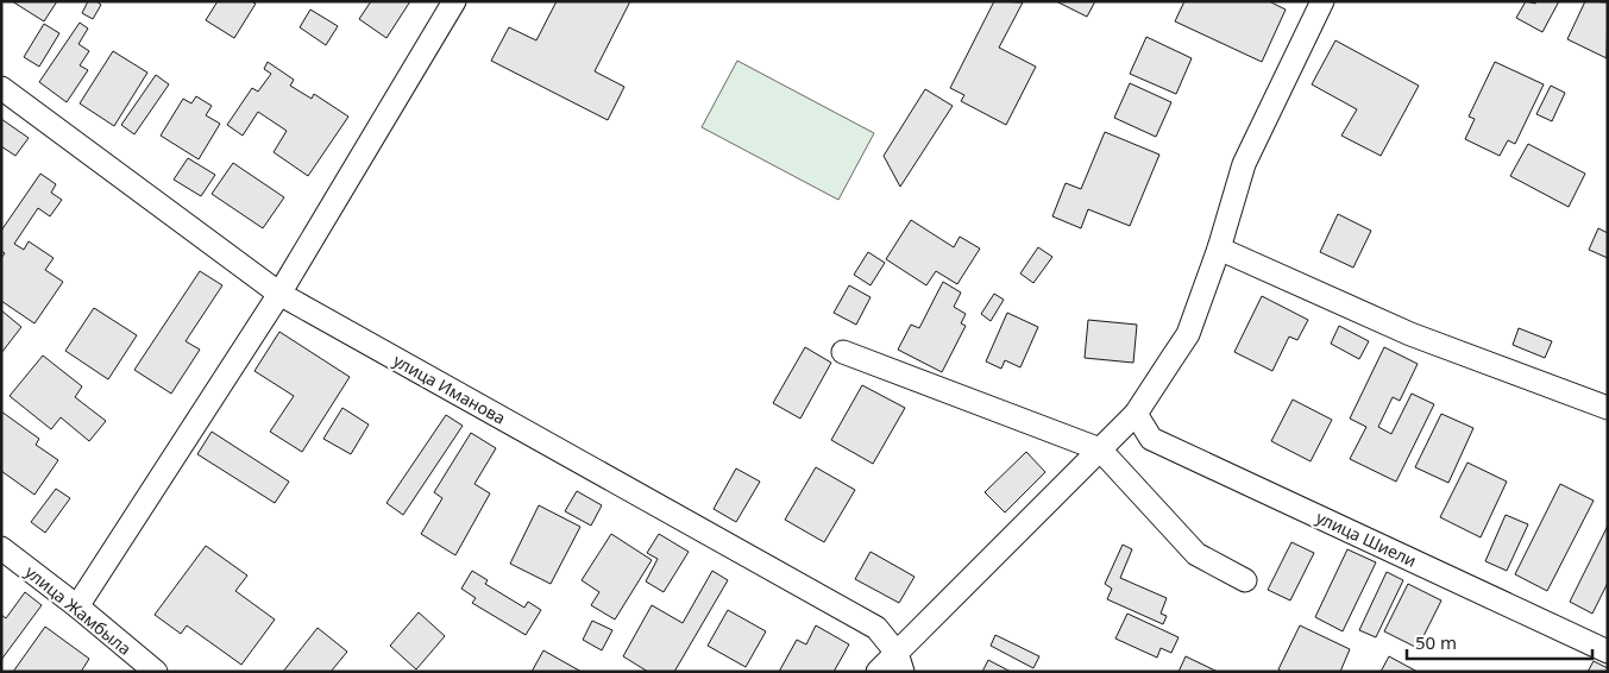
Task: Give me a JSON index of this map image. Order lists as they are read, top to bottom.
{
  "streets": {
    "street": ["улица Иманова", "улица Шиели", "улица Жамбыла"]
  },
  "scale_bar": "50 m"
}
